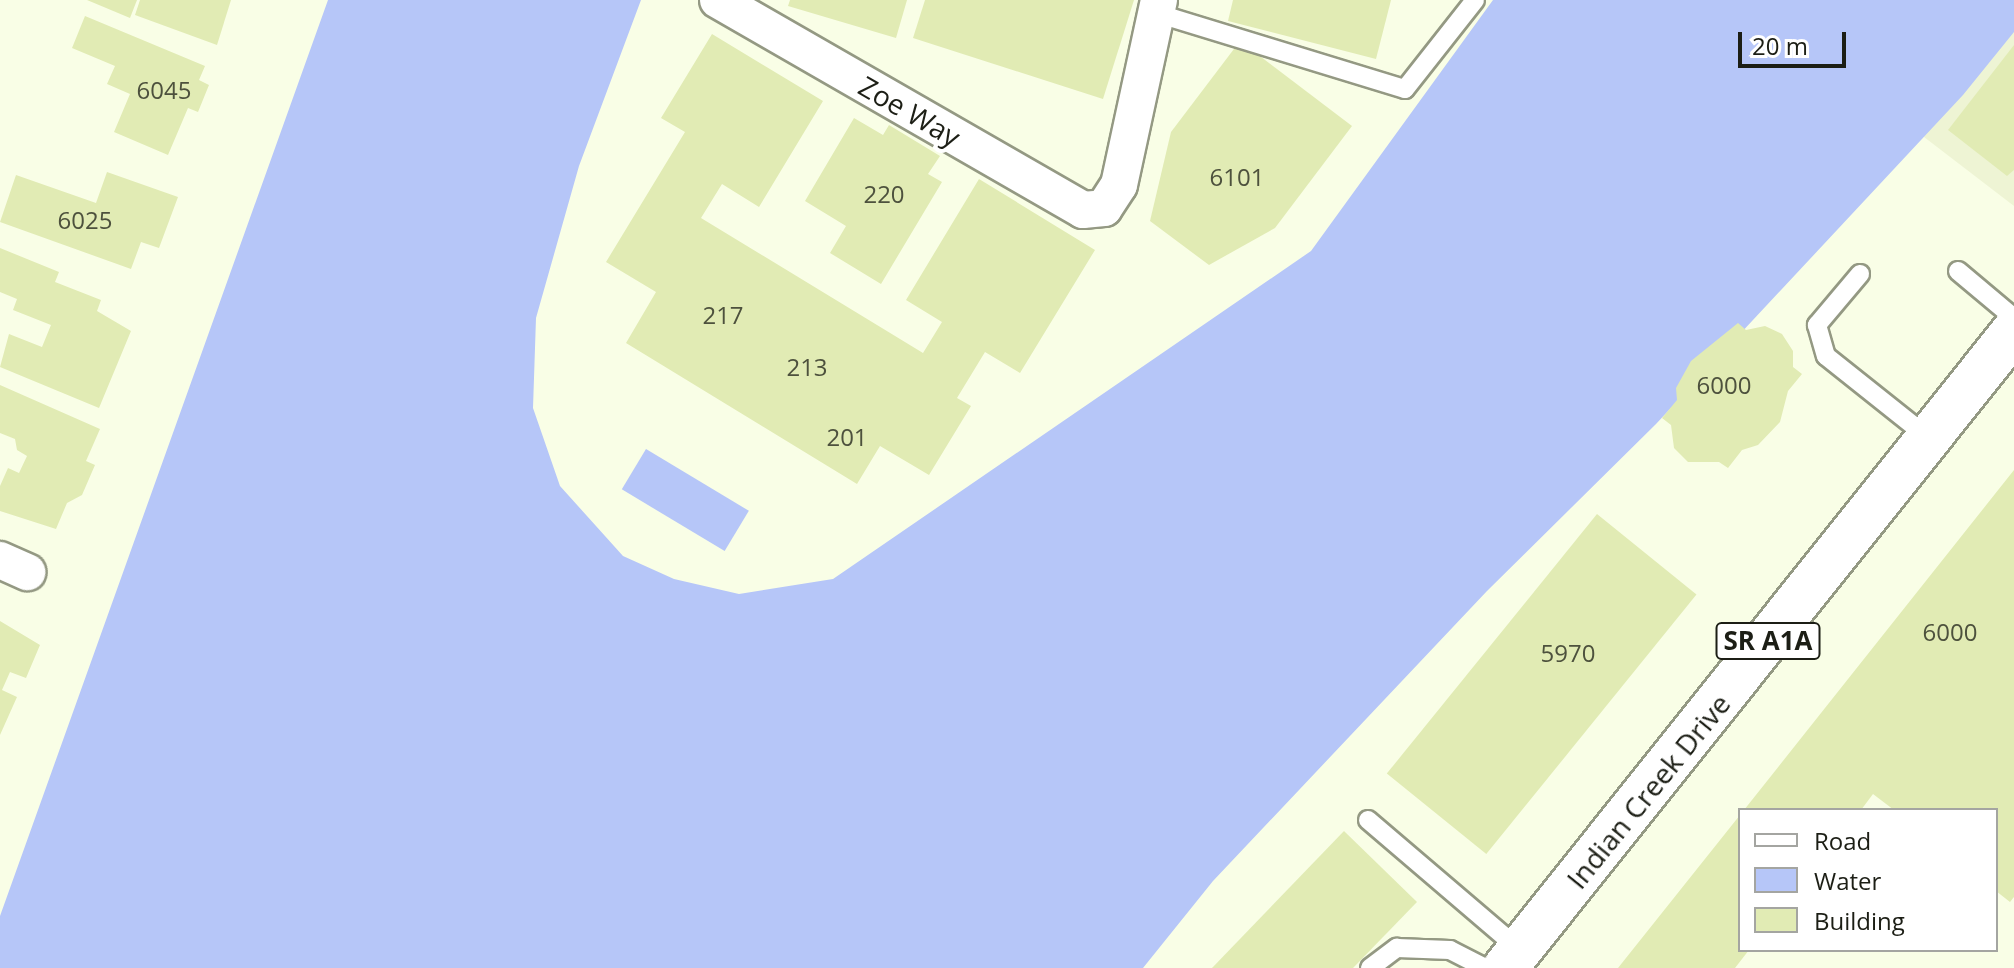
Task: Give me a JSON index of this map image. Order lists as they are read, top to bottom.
{
  "streets": {
    "main road": ["SR A1A", "Indian Creek Drive"],
    "street": ["Zoe Way"]
  },
  "house_numbers": [
    "6045",
    "6101",
    "220",
    "6025",
    "217",
    "213",
    "6000",
    "201",
    "6000",
    "5970"
  ],
  "legend": ["Road", "Water", "Building"],
  "scale_bar": "20 m"
}
